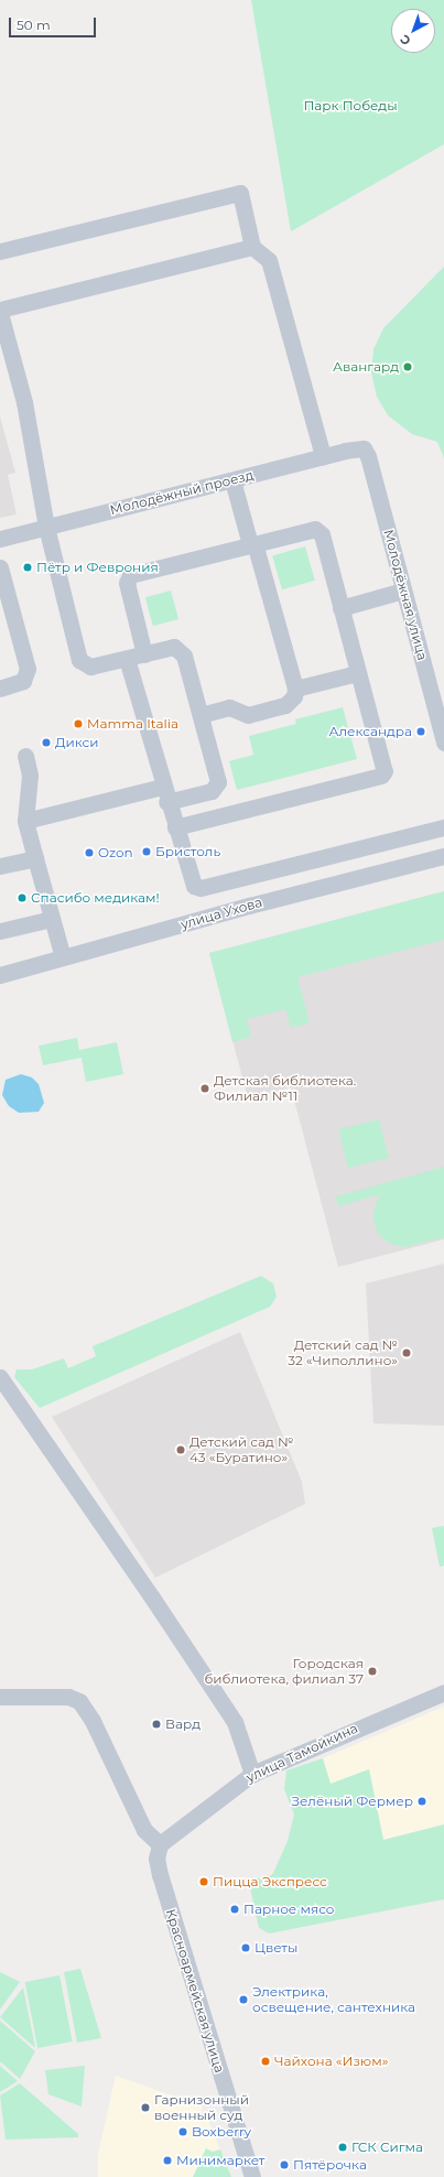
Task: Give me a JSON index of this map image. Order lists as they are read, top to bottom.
{
  "streets": {
    "street": [
      "Молодёжный проезд",
      "Молодёжная улица",
      "улица Ухова",
      "улица Тамойкина",
      "Красноармейская улица"
    ]
  },
  "crossings": [
    ["Молодёжный проезд", "Молодёжная улица"],
    ["улица Тамойкина", "Красноармейская улица"]
  ],
  "parks": ["Парк Победы"],
  "places": [
    "Авангард",
    "Пётр и Феврония",
    "Mamma Italia",
    "Александра",
    "Дикси",
    "Бристоль",
    "Ozon",
    "Спасибо медикам!",
    "Детская библиотека. Филиал №11",
    "Детский сад № 32 «Чиполлино»",
    "Детский сад № 43 «Буратино»",
    "Городская библиотека, филиал 37",
    "Вард",
    "Зелёный Фермер",
    "Пицца Экспресс",
    "Парное мясо",
    "Цветы",
    "Электрика, освещение, сантехника",
    "Чайхона «Изюм»",
    "Гарнизонный военный суд",
    "Boxberry",
    "ГСК Сигма",
    "Минимаркет",
    "Пятёрочка"
  ],
  "scale_bar": "50 m",
  "north": "bottom left"
}
